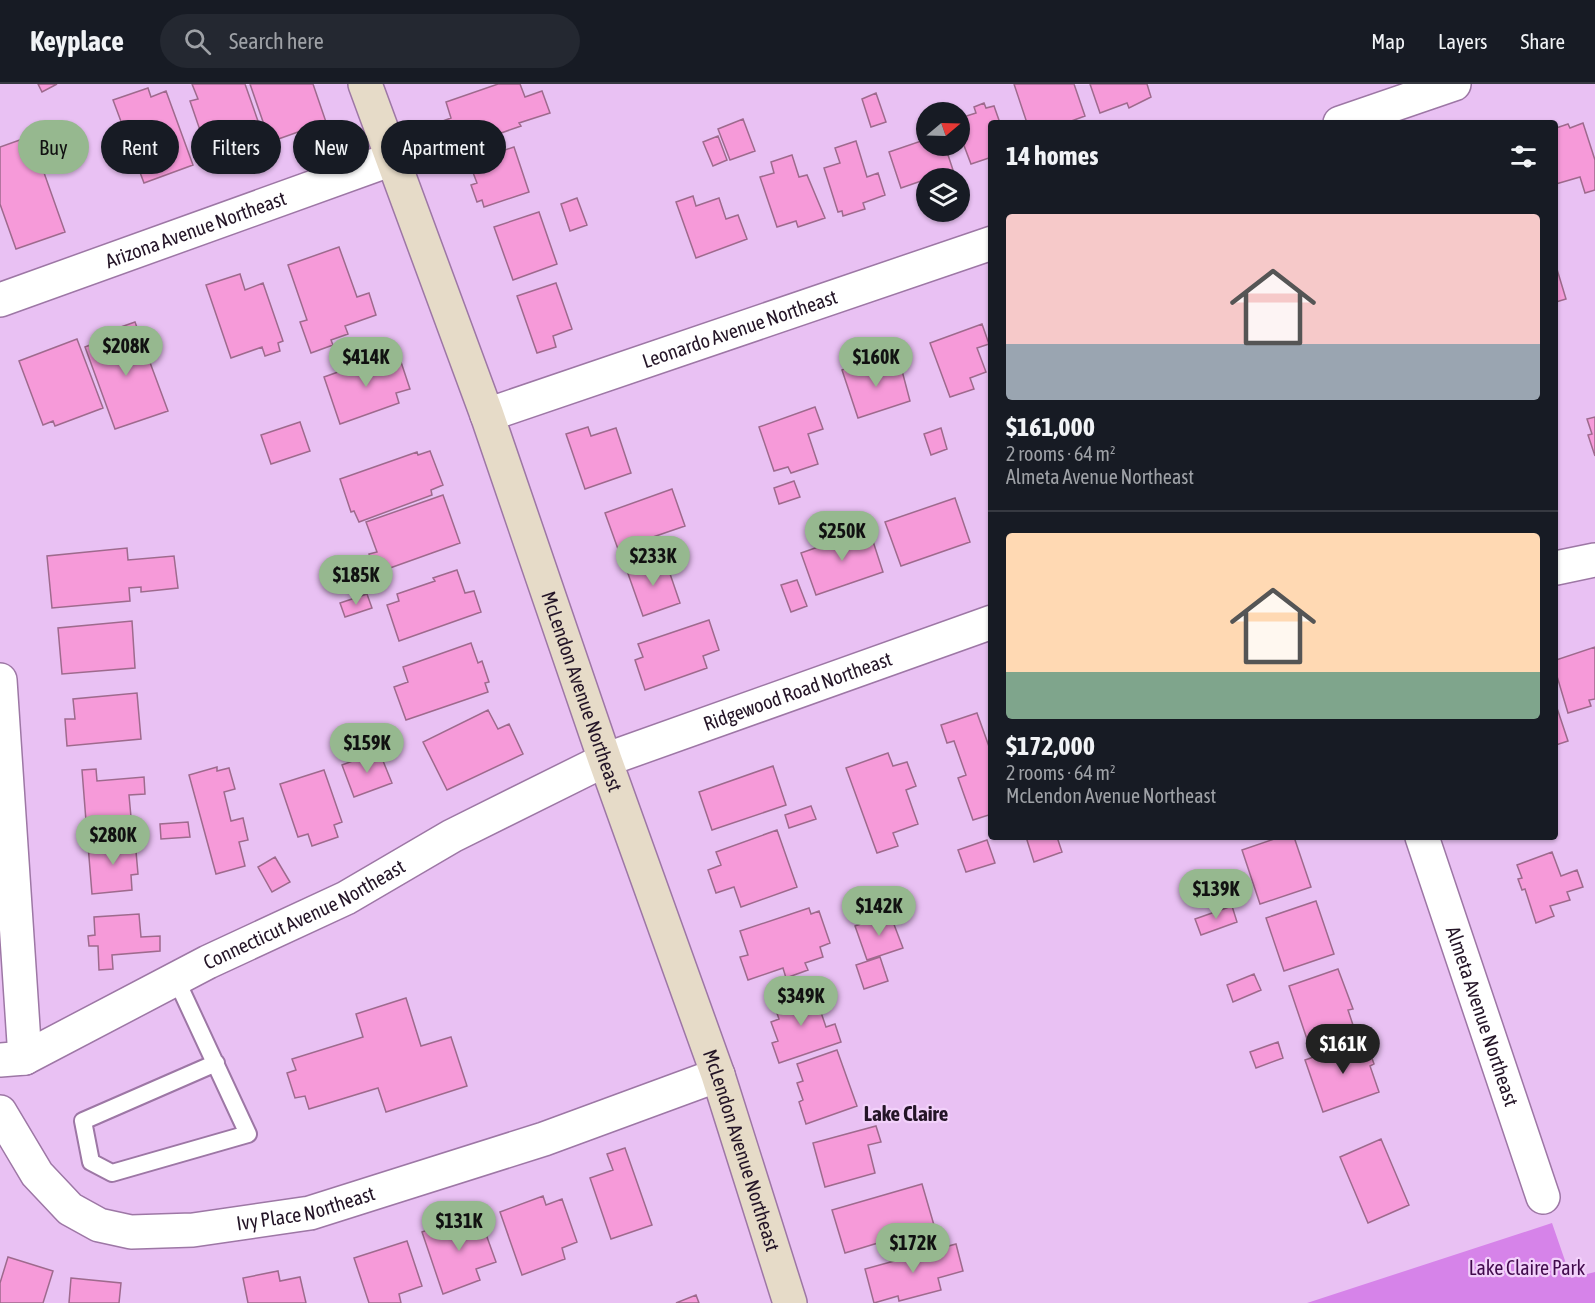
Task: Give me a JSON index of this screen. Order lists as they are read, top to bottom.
{
  "streets": {
    "street": [
      "Arizona Avenue Northeast",
      "Leonardo Avenue Northeast",
      "Ridgewood Road Northeast",
      "McLendon Avenue Northeast",
      "Connecticut Avenue Northeast",
      "Almeta Avenue Northeast",
      "Ivy Place Northeast"
    ]
  },
  "crossings": [
    ["Leonardo Avenue Northeast", "McLendon Avenue Northeast"],
    ["Ridgewood Road Northeast", "McLendon Avenue Northeast"],
    ["Ridgewood Road Northeast", "Connecticut Avenue Northeast"],
    ["McLendon Avenue Northeast", "Connecticut Avenue Northeast"],
    ["McLendon Avenue Northeast", "Ivy Place Northeast"]
  ],
  "districts": ["Lake Claire"],
  "parks": ["Lake Claire Park"],
  "north": "right",
  "page": {
    "header": "Keyplace",
    "search": "Search here",
    "nav": ["Map", "Layers", "Share"],
    "chip": [
      "Buy",
      "Rent",
      "Filters",
      "New",
      "Apartment"
    ],
    "heading": "14 homes",
    "list": [
      {
        "name": "$161,000",
        "note": "2 rooms · 64 m² · Almeta Avenue Northeast"
      },
      {
        "name": "$172,000",
        "note": "2 rooms · 64 m² · McLendon Avenue Northeast"
      }
    ],
    "price": [
      "$208K",
      "$414K",
      "$160K",
      "$250K",
      "$233K",
      "$185K",
      "$159K",
      "$280K",
      "$139K",
      "$142K",
      "$349K",
      "$161K",
      "$131K",
      "$172K"
    ]
  }
}
